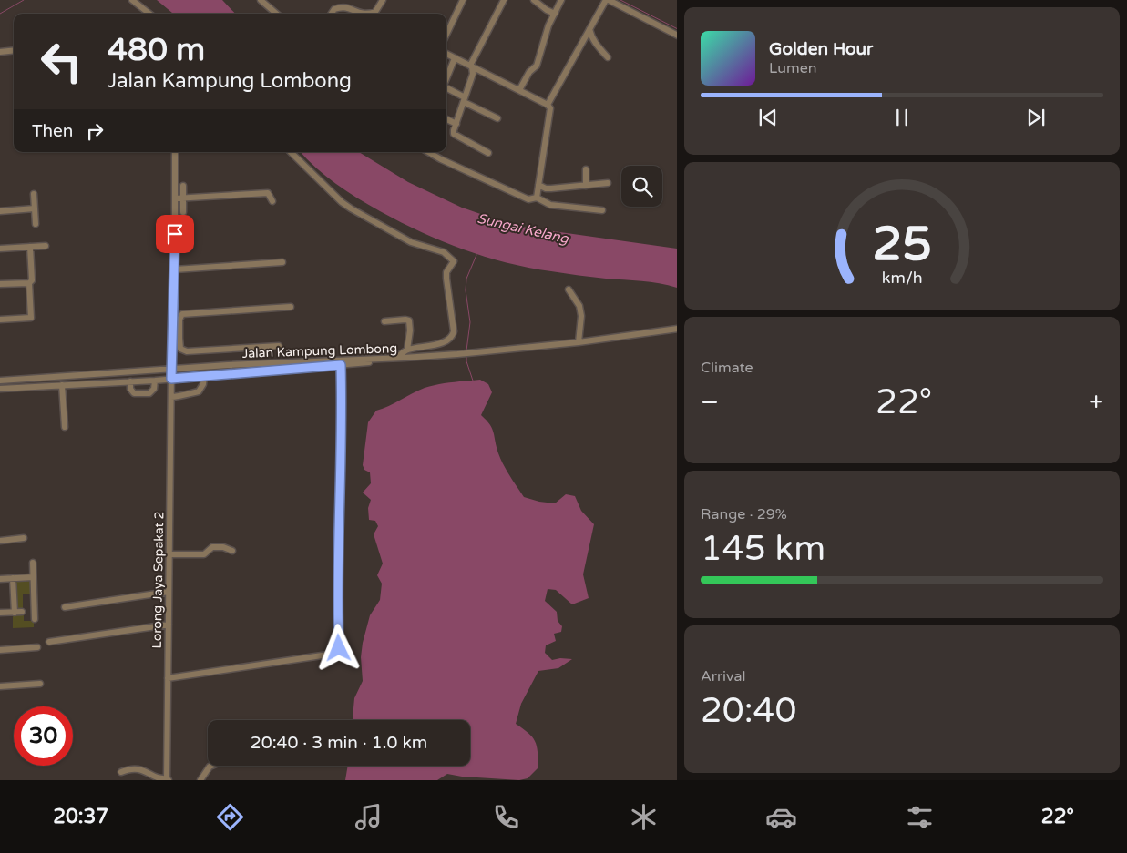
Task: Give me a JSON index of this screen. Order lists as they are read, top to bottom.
{
  "streets": {
    "street": ["Jalan Kampung Lombong", "Lorong Jaya Sepakat 2"]
  },
  "crossings": [
    ["Jalan Kampung Lombong", "Lorong Jaya Sepakat 2"]
  ],
  "water": ["Sungai Kelang"],
  "page": {
    "turn": ["480 m", "Jalan Kampung Lombong"],
    "song": ["Golden Hour", "Lumen"],
    "then": "Then",
    "tile": [
      "Climate",
      ["Range · 29%", "145 km"],
      ["Arrival", "20:40"]
    ],
    "heat": ["−", "22°", "+"],
    "limit": "30",
    "trip": "20:40 · 3 min · 1.0 km",
    "tabs": ["20:37", "22°"],
    "gauge": ["25", "km/h"]
  }
}
